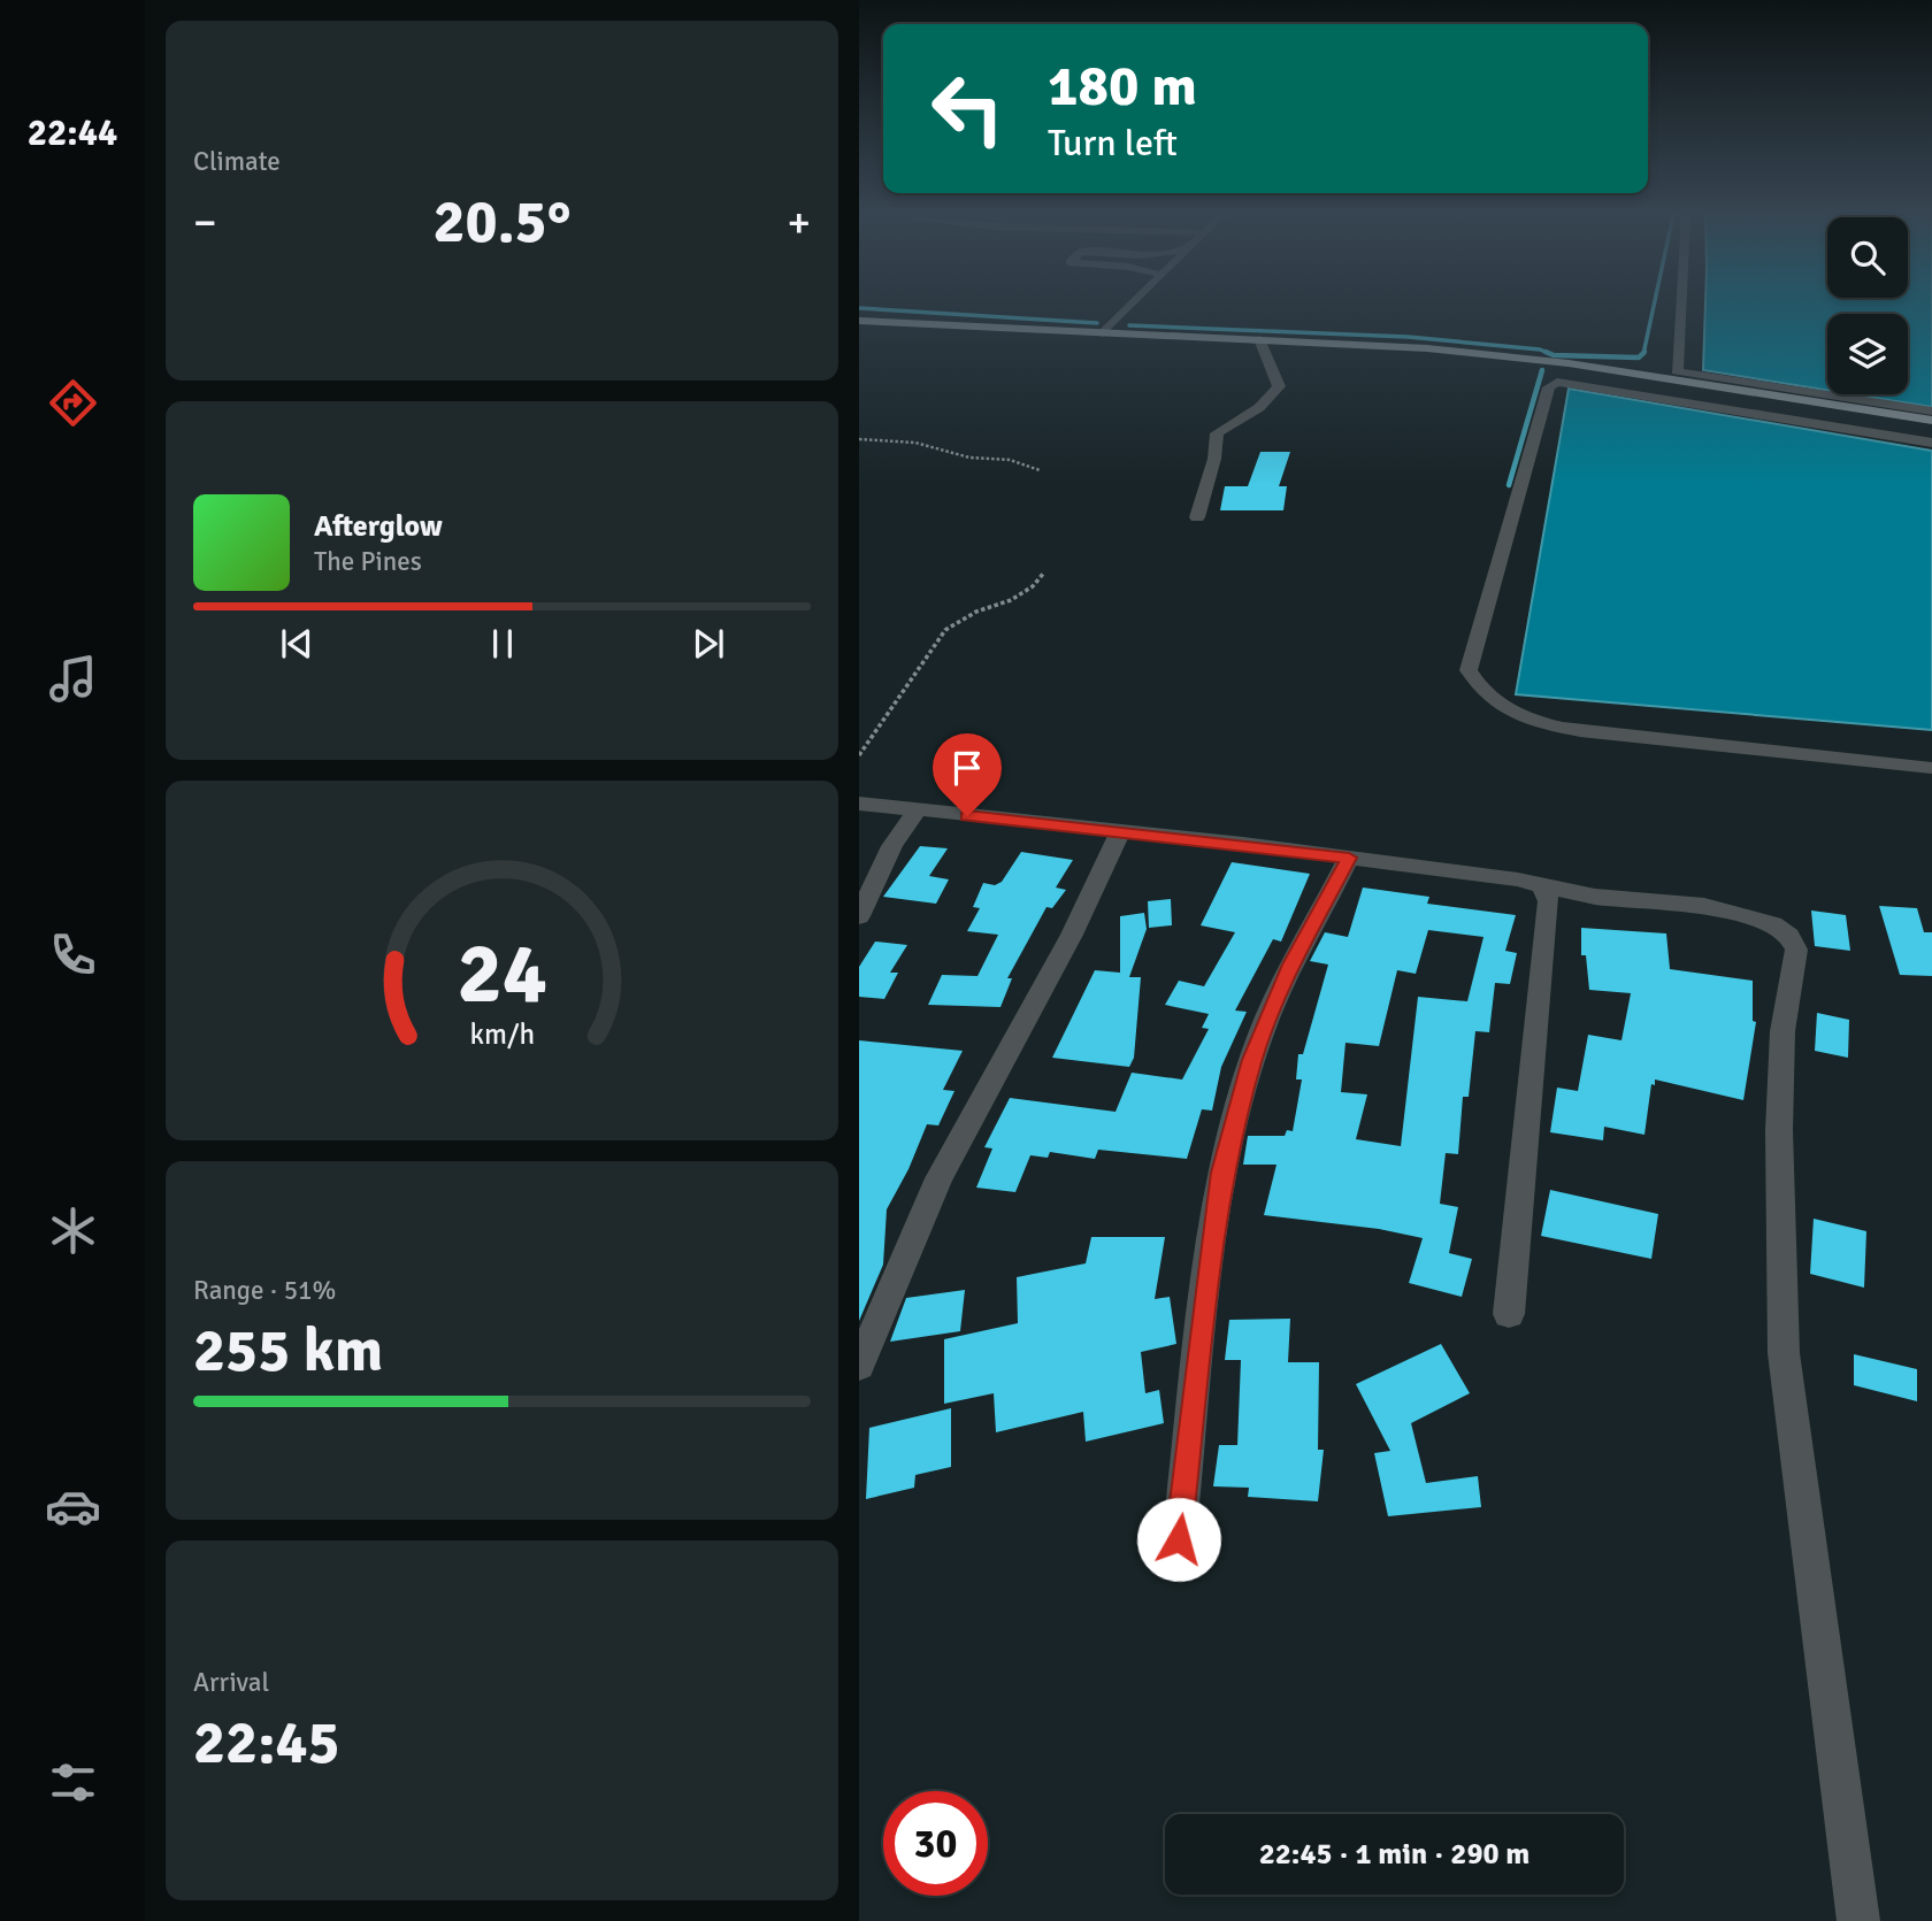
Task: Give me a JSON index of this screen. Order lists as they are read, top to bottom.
{
  "page": {
    "tabs": "22:44",
    "tile": [
      "Climate",
      ["Range · 51%", "255 km"],
      ["Arrival", "22:45"]
    ],
    "turn": ["180 m", "Turn left"],
    "heat": ["−", "20.5°", "+"],
    "song": ["Afterglow", "The Pines"],
    "limit": "30",
    "trip": "22:45 · 1 min · 290 m",
    "gauge": ["24", "km/h"]
  }
}
